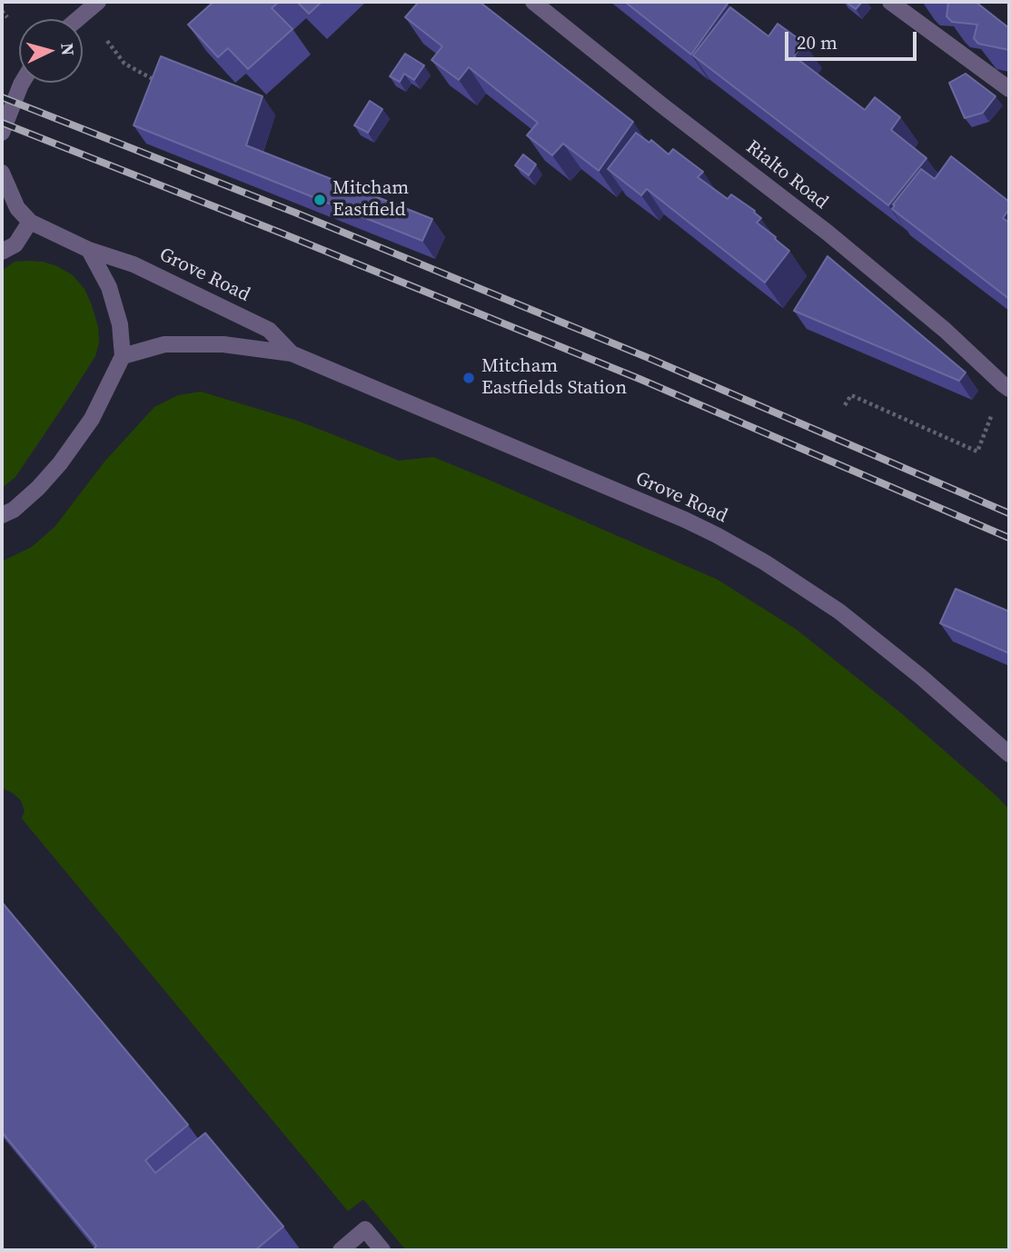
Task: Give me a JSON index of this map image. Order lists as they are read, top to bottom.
{
  "streets": {
    "street": ["Rialto Road", "Grove Road"]
  },
  "places": ["Mitcham Eastfield", "Mitcham Eastfields Station"],
  "scale_bar": "20 m",
  "north": "right"
}
